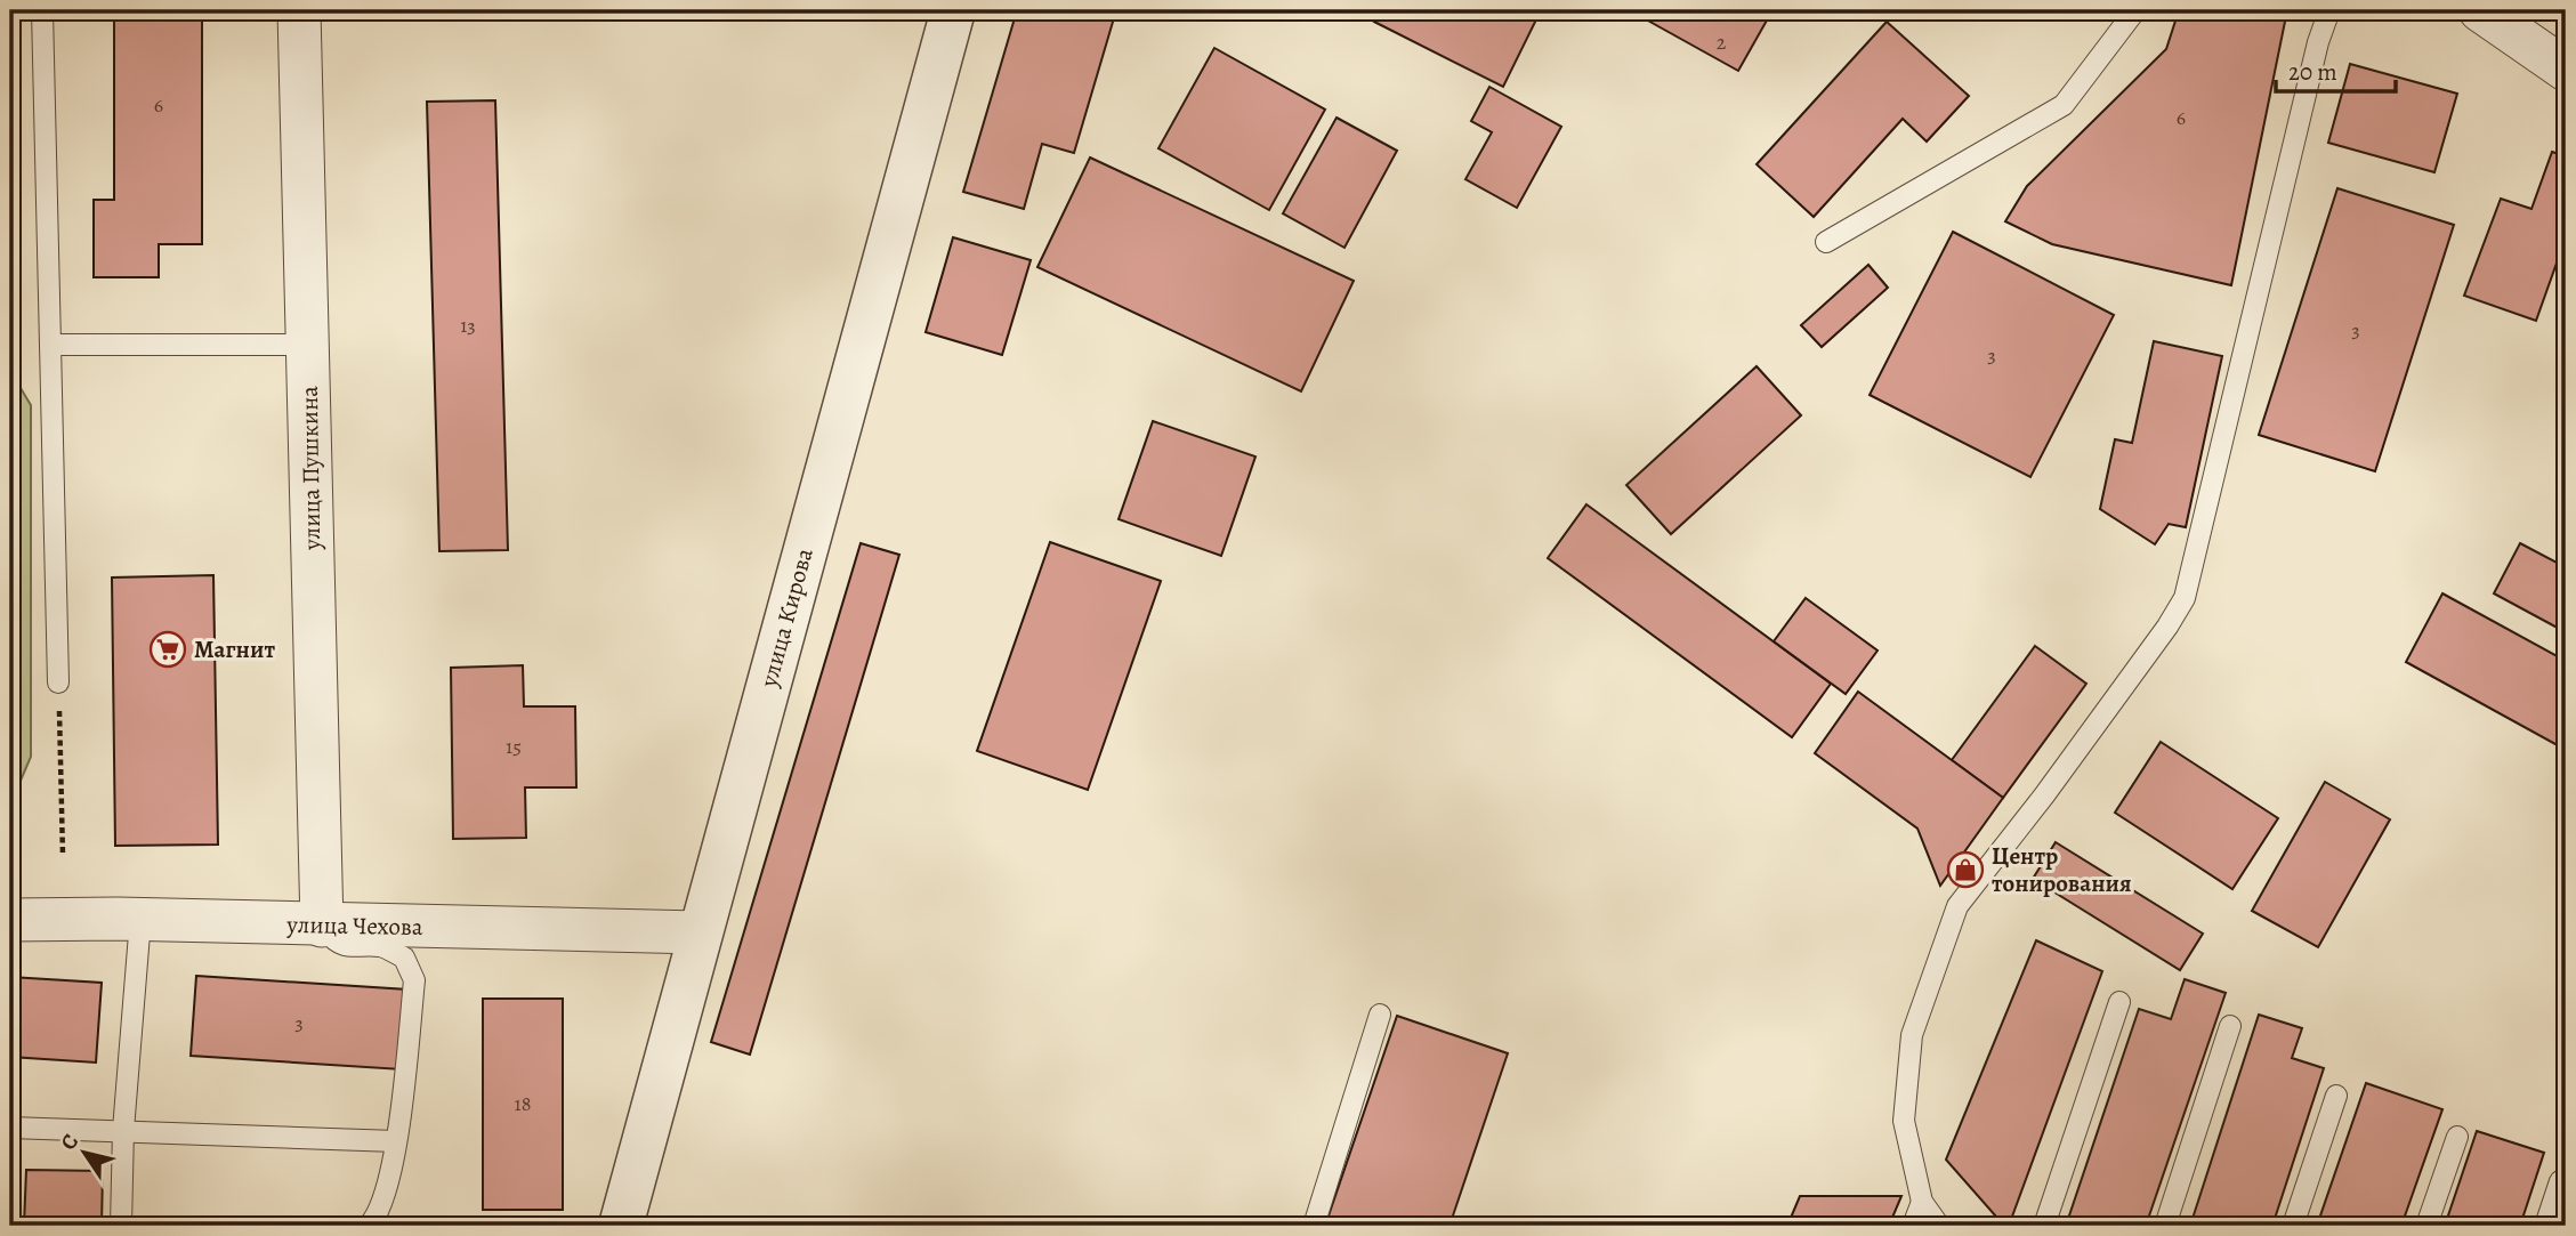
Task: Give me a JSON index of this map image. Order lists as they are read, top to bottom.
{
  "streets": {
    "street": ["улица Пушкина", "улица Кирова", "улица Чехова"]
  },
  "crossings": [
    ["улица Пушкина", "улица Чехова"],
    ["улица Кирова", "улица Чехова"]
  ],
  "places": {
    "supermarket": ["Магнит"],
    "shop": ["Центр тонирования"]
  },
  "house_numbers": [
    "2",
    "6",
    "6",
    "13",
    "3",
    "3",
    "15",
    "3",
    "18"
  ],
  "scale_bar": "20 m",
  "north": "top left"
}
